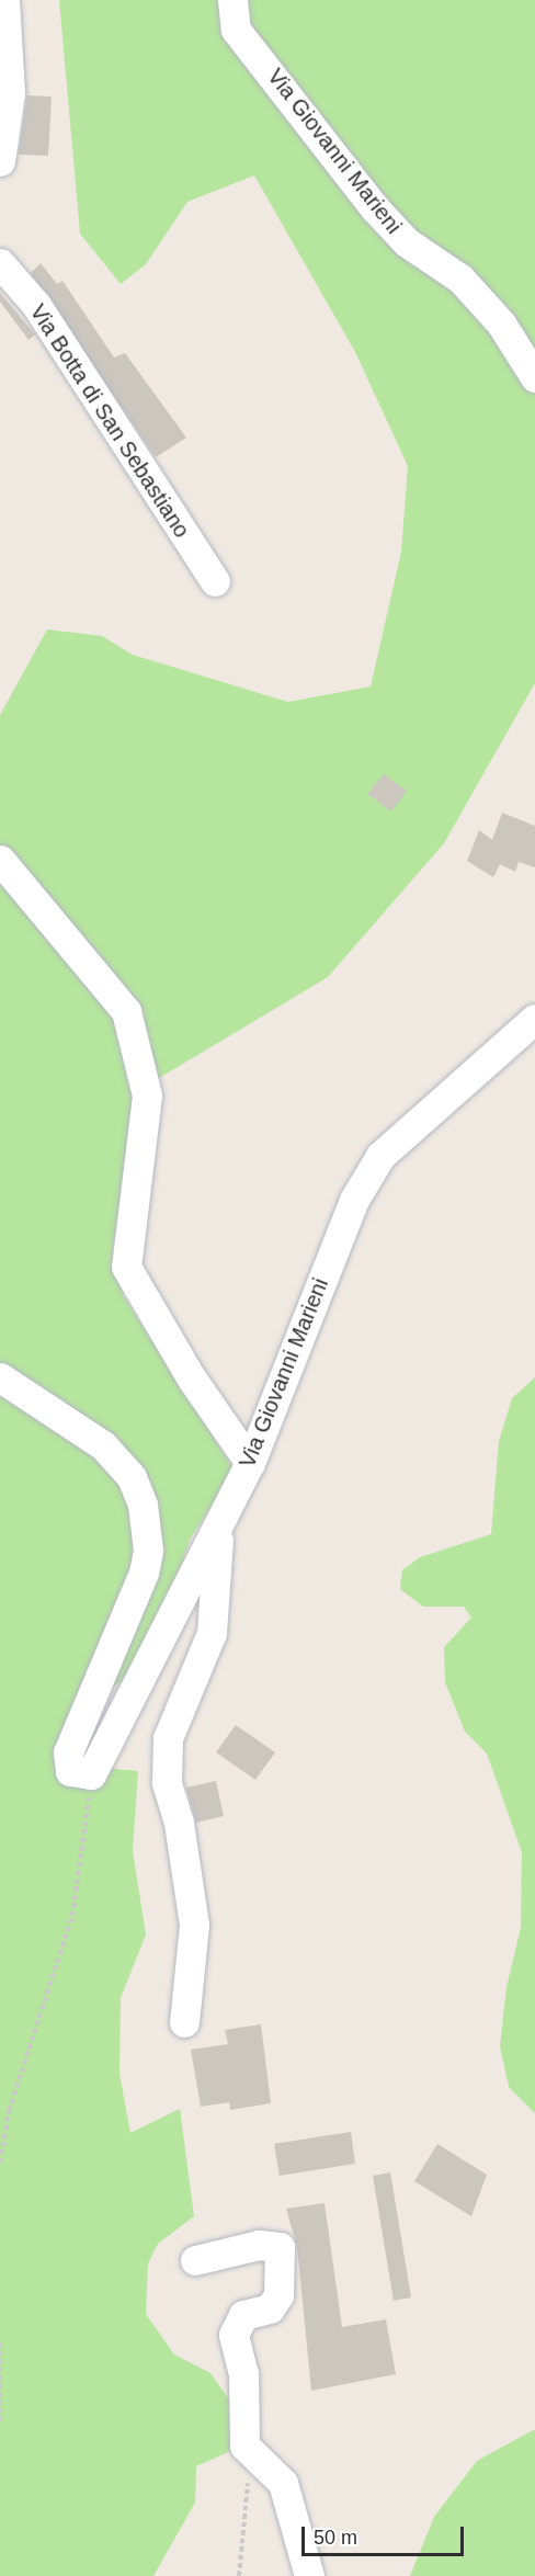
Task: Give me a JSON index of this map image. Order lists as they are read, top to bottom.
{
  "streets": {
    "street": ["Via Giovanni Marieni", "Via Botta di San Sebastiano"]
  },
  "scale_bar": "50 m"
}
